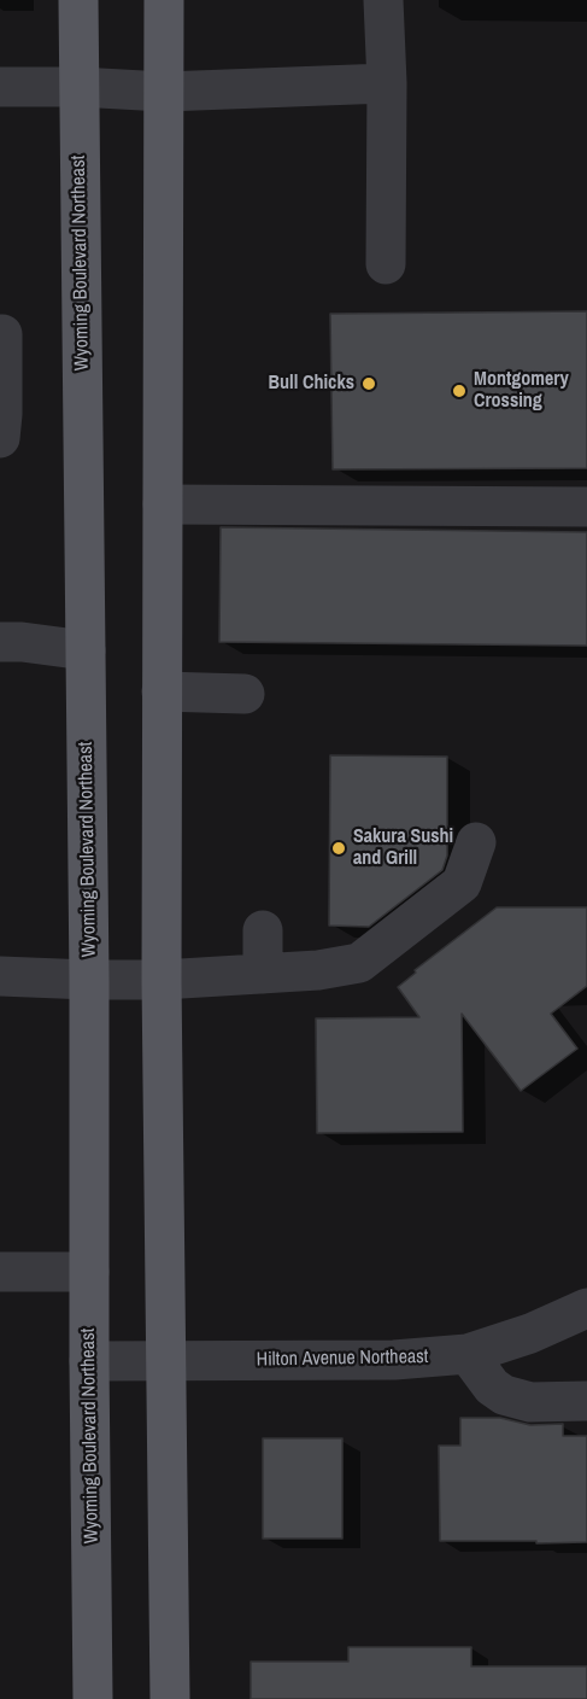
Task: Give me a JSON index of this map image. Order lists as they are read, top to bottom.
{
  "streets": {
    "main road": ["Wyoming Boulevard Northeast"],
    "street": ["Hilton Avenue Northeast"]
  },
  "crossings": [
    ["Wyoming Boulevard Northeast", "Hilton Avenue Northeast"]
  ],
  "places": ["Bull Chicks", "Montgomery Crossing", "Sakura Sushi and Grill"]
}
